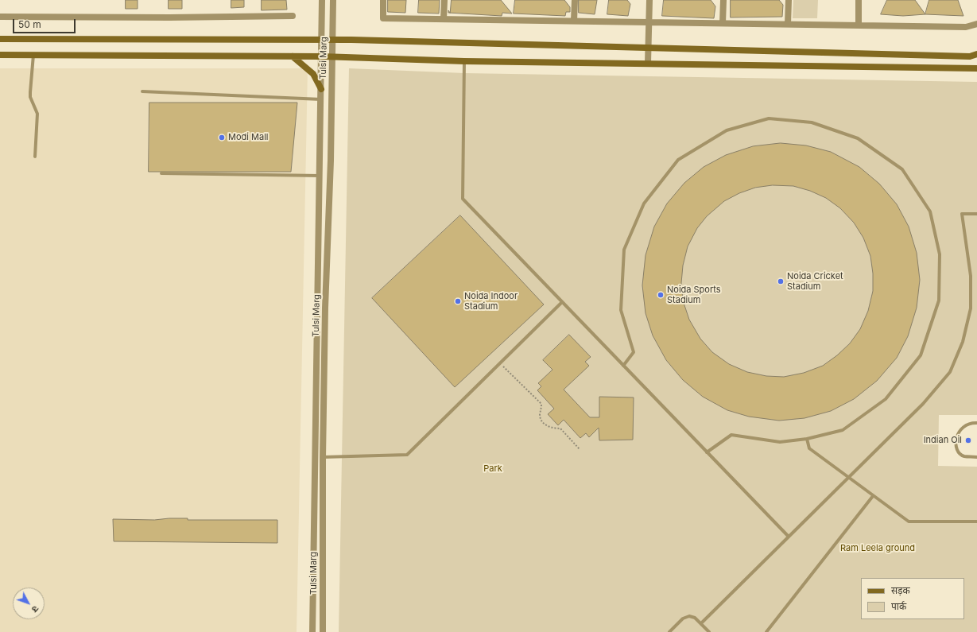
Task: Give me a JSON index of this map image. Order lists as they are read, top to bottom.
{
  "streets": {
    "street": ["Tulsi Marg"]
  },
  "parks": ["Park", "Ram Leela ground"],
  "places": [
    "Modi Mall",
    "Noida Cricket Stadium",
    "Noida Sports Stadium",
    "Noida Indoor Stadium",
    "Indian Oil"
  ],
  "legend": ["सड़क", "पार्क"],
  "scale_bar": "50 m",
  "north": "bottom right"
}
